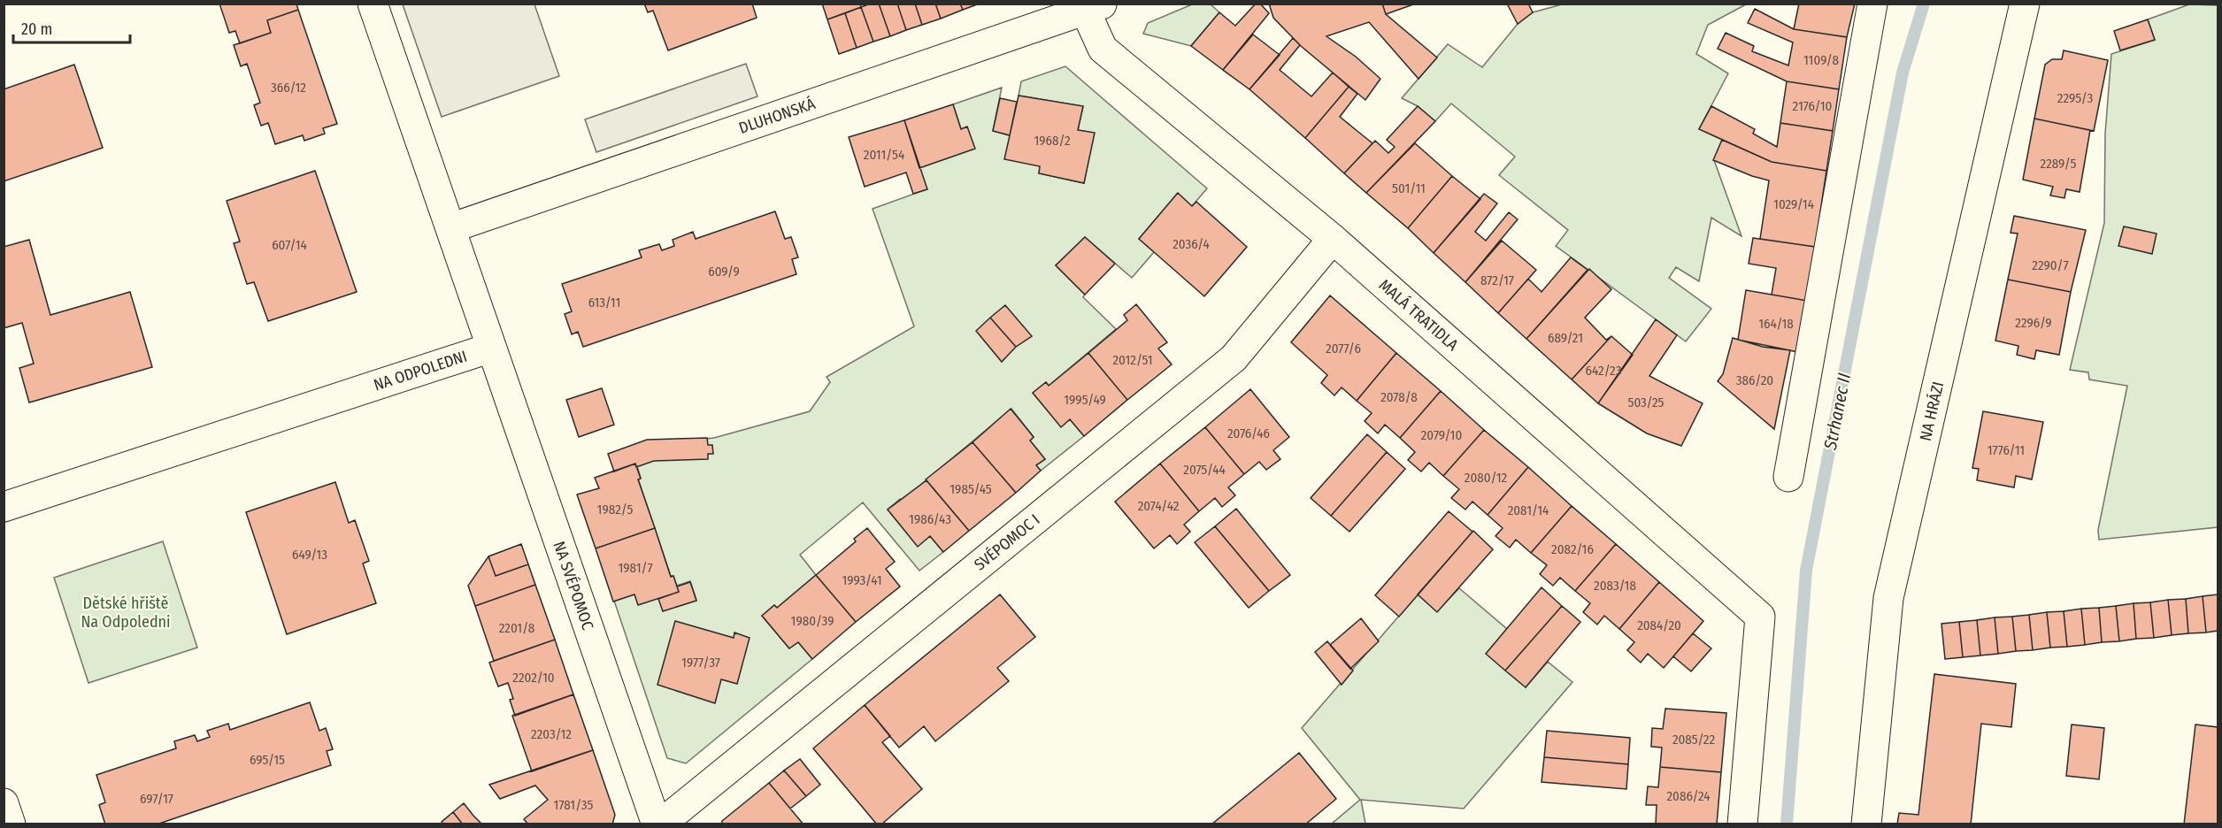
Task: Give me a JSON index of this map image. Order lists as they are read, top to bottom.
{
  "streets": {
    "street": [
      "DLUHONSKÁ",
      "MALÁ TRATIDLA",
      "NA ODPOLEDNI",
      "NA HRÁZI",
      "SVÉPOMOC I",
      "NA SVÉPOMOC"
    ]
  },
  "crossings": [
    ["DLUHONSKÁ", "MALÁ TRATIDLA"],
    ["MALÁ TRATIDLA", "SVÉPOMOC I"],
    ["NA ODPOLEDNI", "NA SVÉPOMOC"],
    ["SVÉPOMOC I", "NA SVÉPOMOC"]
  ],
  "water": ["Strhanec II"],
  "parks": ["Dětské hřiště Na Odpoledni"],
  "house_numbers": [
    "1109/8",
    "366/12",
    "2295/3",
    "2176/10",
    "1968/2",
    "2011/54",
    "2289/5",
    "501/11",
    "1029/14",
    "2036/4",
    "607/14",
    "2290/7",
    "609/9",
    "872/17",
    "613/11",
    "2296/9",
    "164/18",
    "689/21",
    "2077/6",
    "2012/51",
    "642/23",
    "386/20",
    "2078/8",
    "1995/49",
    "503/25",
    "2076/46",
    "2079/10",
    "1776/11",
    "2075/44",
    "2080/12",
    "1985/45",
    "2074/42",
    "1982/5",
    "2081/14",
    "1986/43",
    "2082/16",
    "649/13",
    "1981/7",
    "1993/41",
    "2083/18",
    "1980/39",
    "2084/20",
    "2201/8",
    "1977/37",
    "2202/10",
    "2203/12",
    "2085/22",
    "695/15",
    "2086/24",
    "697/17",
    "1781/35"
  ],
  "scale_bar": "20 m"
}
